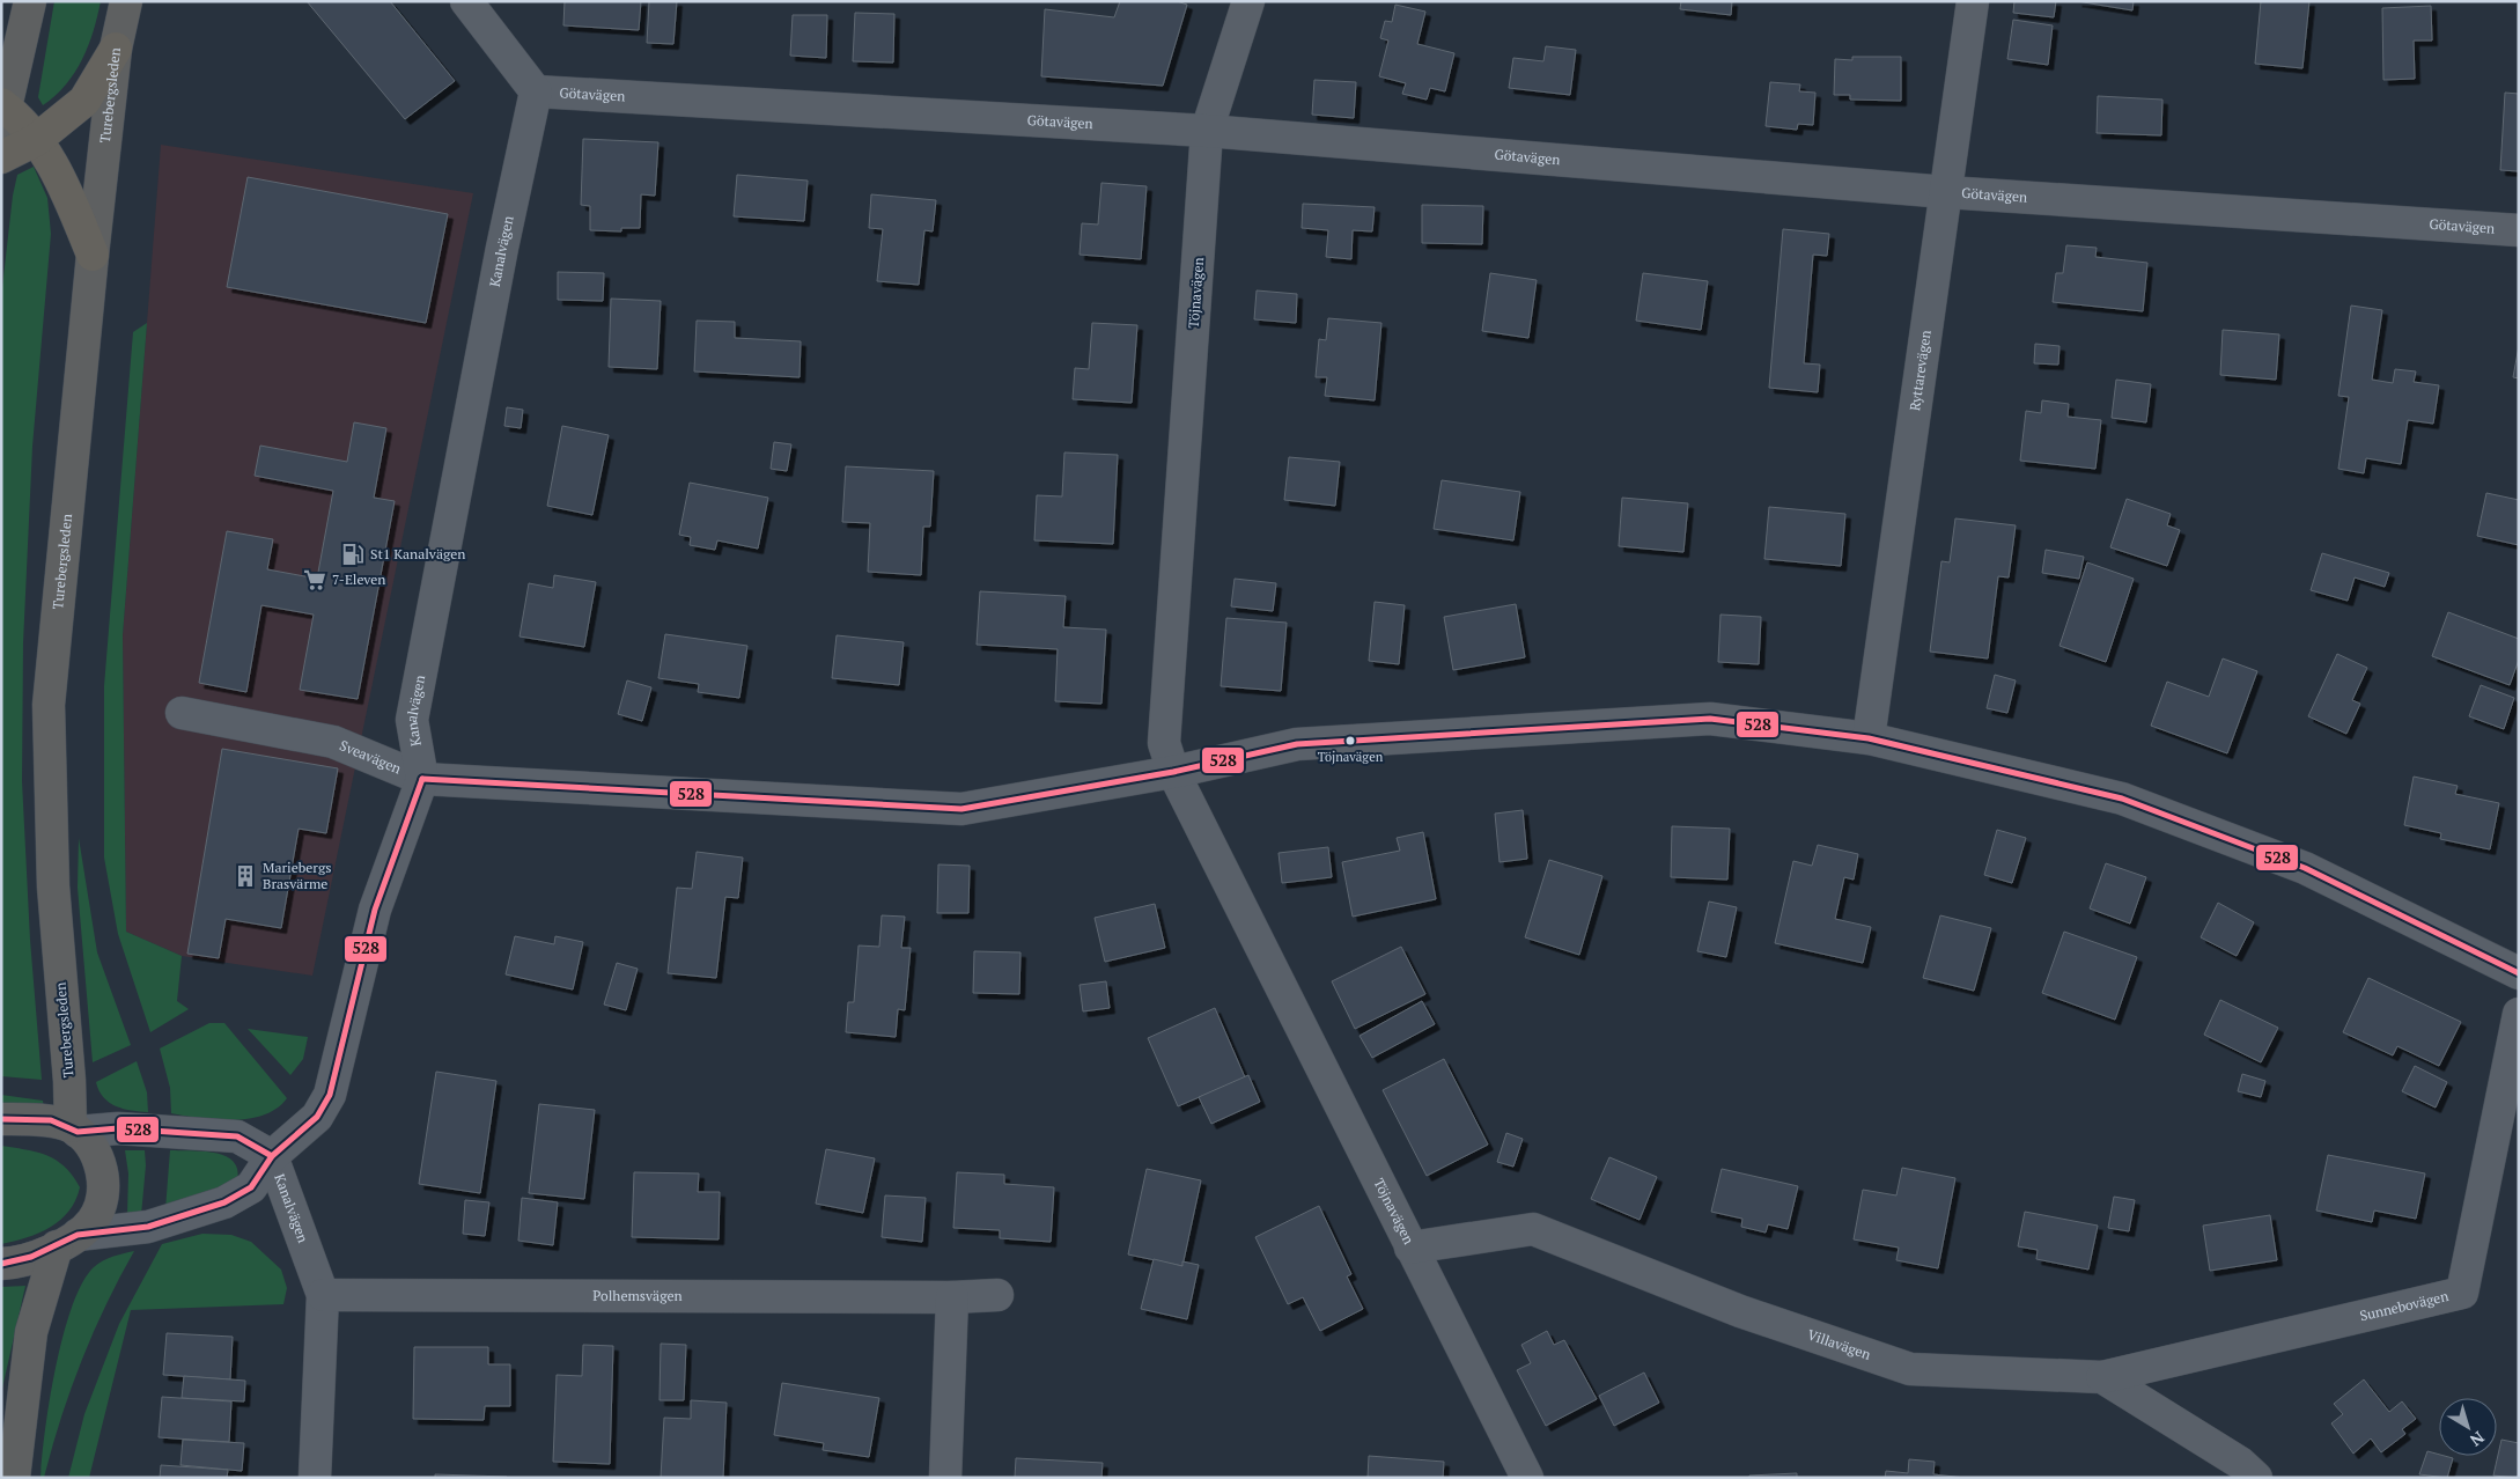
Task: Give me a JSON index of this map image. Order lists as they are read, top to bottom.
{
  "streets": {
    "main road": ["Turebergsleden"],
    "street": [
      "Götavägen",
      "Kanalvägen",
      "Töjnavägen",
      "Ryttarevägen",
      "Sveavägen",
      "Polhemsvägen",
      "Sunnebovägen",
      "Villavägen"
    ]
  },
  "crossings": [
    ["Götavägen", "Kanalvägen"],
    ["Götavägen", "Töjnavägen"],
    ["Götavägen", "Ryttarevägen"],
    ["Kanalvägen", "Sveavägen"],
    ["Kanalvägen", "Polhemsvägen"],
    ["Töjnavägen", "Sveavägen"],
    ["Töjnavägen", "Villavägen"],
    ["Ryttarevägen", "Sveavägen"],
    ["Sunnebovägen", "Villavägen"]
  ],
  "places": {
    "fuel station": ["St1 Kanalvägen"],
    "supermarket": ["7-Eleven"],
    "other": ["Töjnavägen"],
    "building": ["Mariebergs Brasvärme"]
  },
  "lines": ["transit line 528"],
  "north": "bottom right"
}
